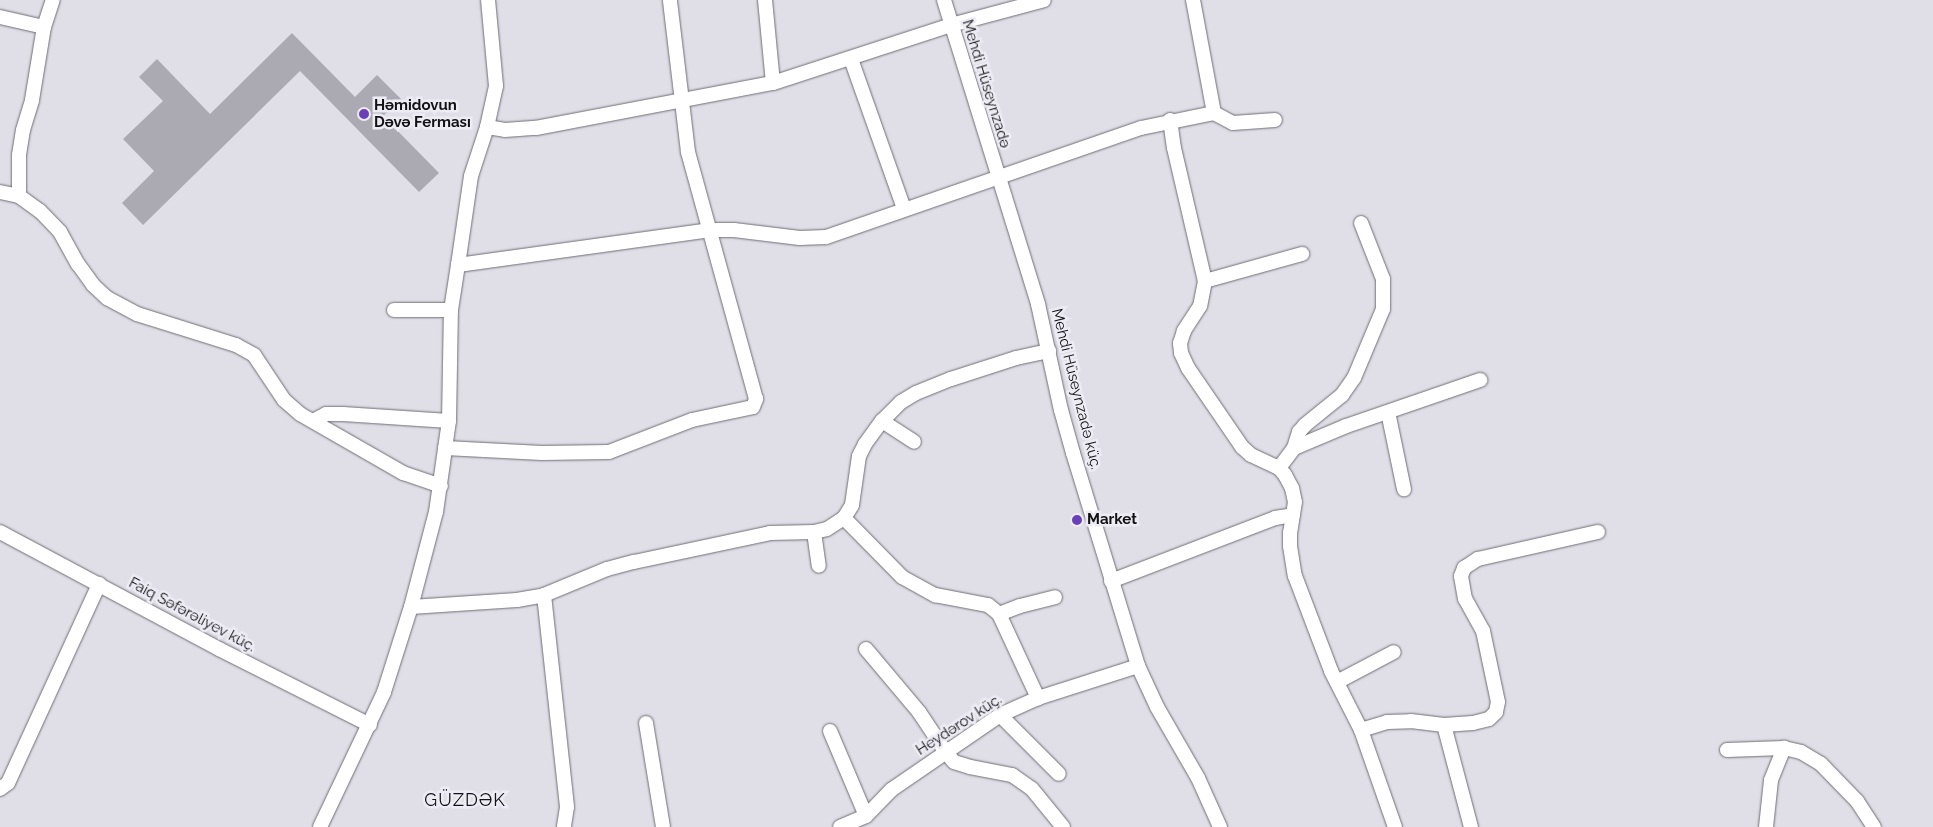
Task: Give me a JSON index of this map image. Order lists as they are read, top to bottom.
{
  "streets": {
    "street": [
      "Mehdi Hüseynzadə",
      "Mehdi Hüseynzadə küç.",
      "Faiq Səfərəliyev küç.",
      "Heydərov küç."
    ]
  },
  "crossings": [
    ["Mehdi Hüseynzadə", "Mehdi Hüseynzadə küç."],
    ["Mehdi Hüseynzadə küç.", "Heydərov küç."]
  ],
  "districts": ["GÜZDƏK"],
  "places": ["Həmidovun Dəvə Ferması", "Market"]
}
